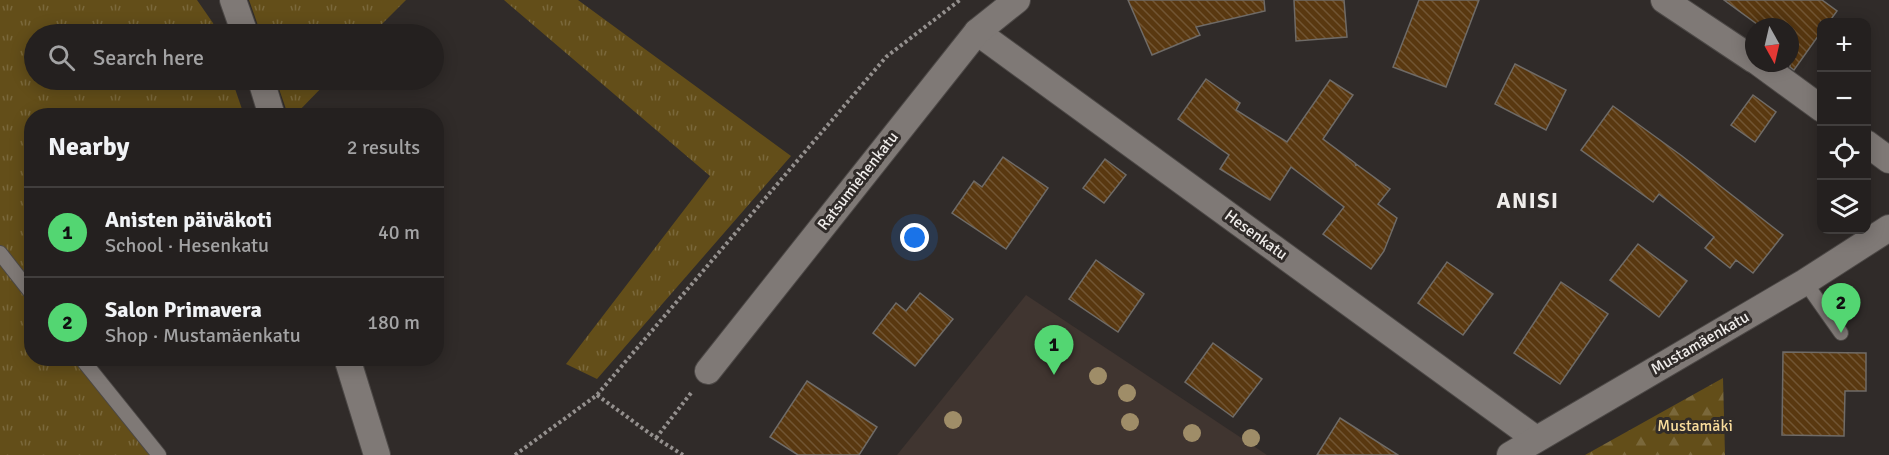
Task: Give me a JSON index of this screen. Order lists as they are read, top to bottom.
{
  "streets": {
    "street": ["Ratsumiehenkatu", "Hesenkatu", "Mustamäenkatu"]
  },
  "crossings": [
    ["Ratsumiehenkatu", "Hesenkatu"],
    ["Hesenkatu", "Mustamäenkatu"]
  ],
  "districts": ["ANISI"],
  "parks": ["Mustamäki"],
  "north": "bottom",
  "page": {
    "map_buttons": ["+", "−"],
    "search": "Search here",
    "heading": ["Nearby", "2 results"],
    "list": [
      {
        "mark": "1",
        "name": "Anisten päiväkoti",
        "note": "School · Hesenkatu",
        "value": "40 m"
      },
      {
        "mark": "2",
        "name": "Salon Primavera",
        "note": "Shop · Mustamäenkatu",
        "value": "180 m"
      }
    ],
    "pins": ["2", "1"]
  }
}
